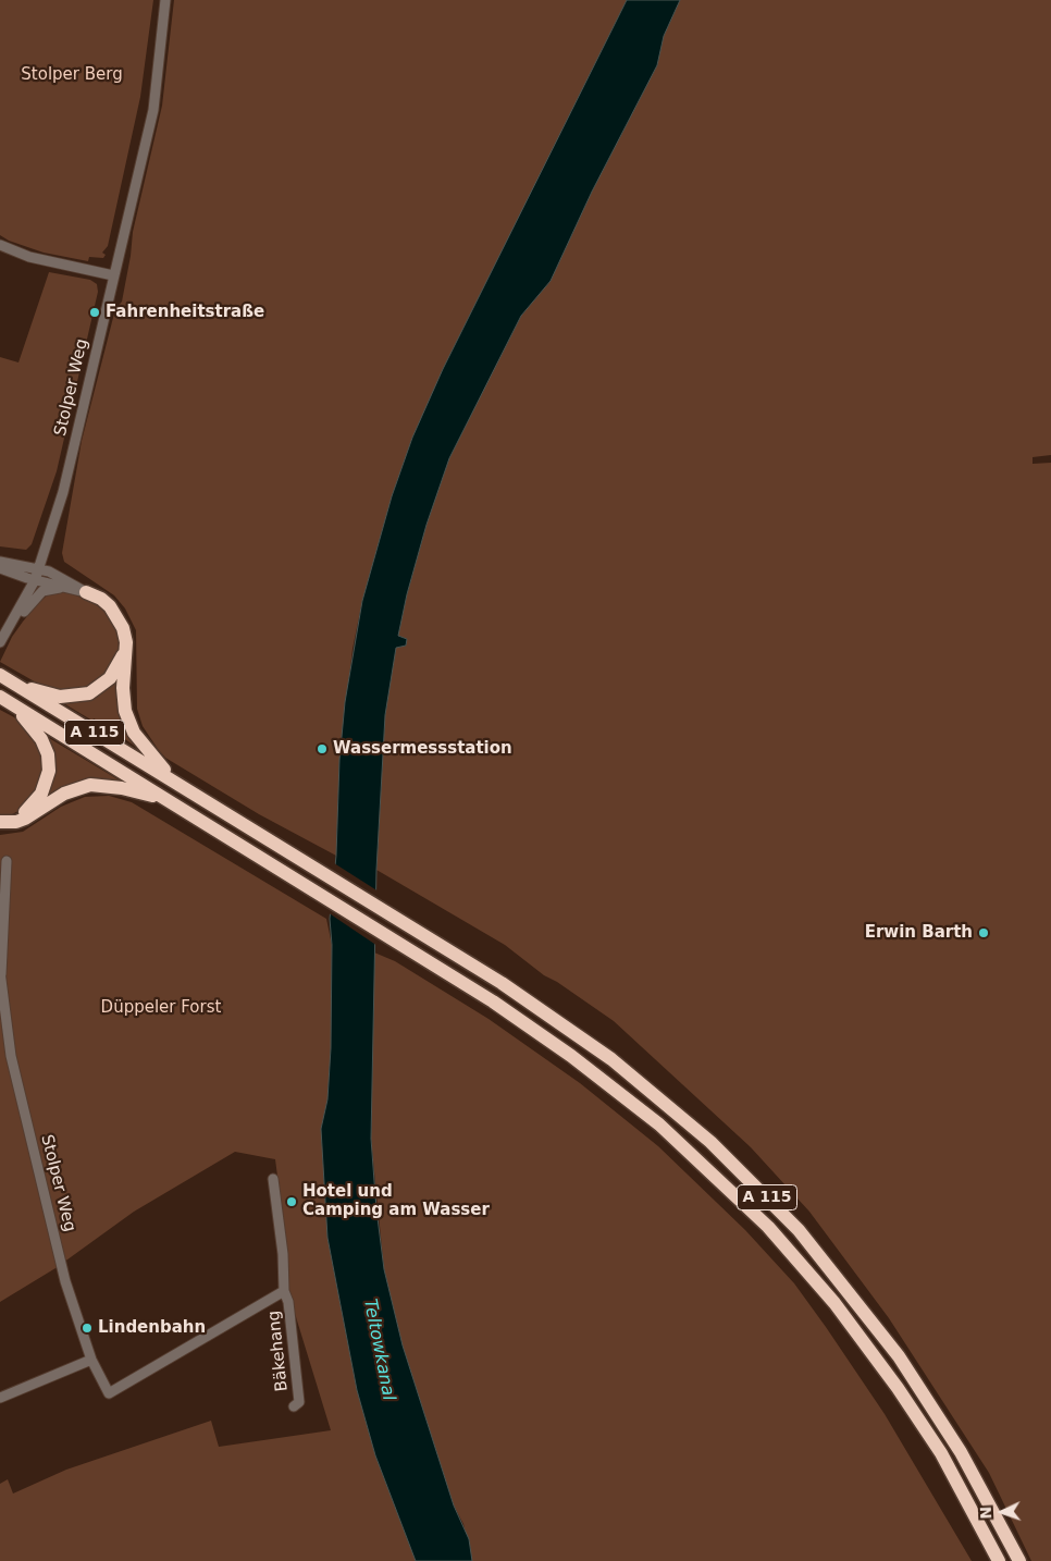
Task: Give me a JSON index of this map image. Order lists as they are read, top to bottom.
{
  "streets": {
    "highway": ["A 115"],
    "street": ["Stolper Weg", "Bäkehang"]
  },
  "crossings": [
    ["Stolper Weg", "Bäkehang"]
  ],
  "water": ["Teltowkanal"],
  "parks": ["Stolper Berg", "Düppeler Forst"],
  "places": [
    "Fahrenheitstraße",
    "Wassermessstation",
    "Erwin Barth",
    "Hotel und Camping am Wasser",
    "Lindenbahn"
  ],
  "north": "left"
}
